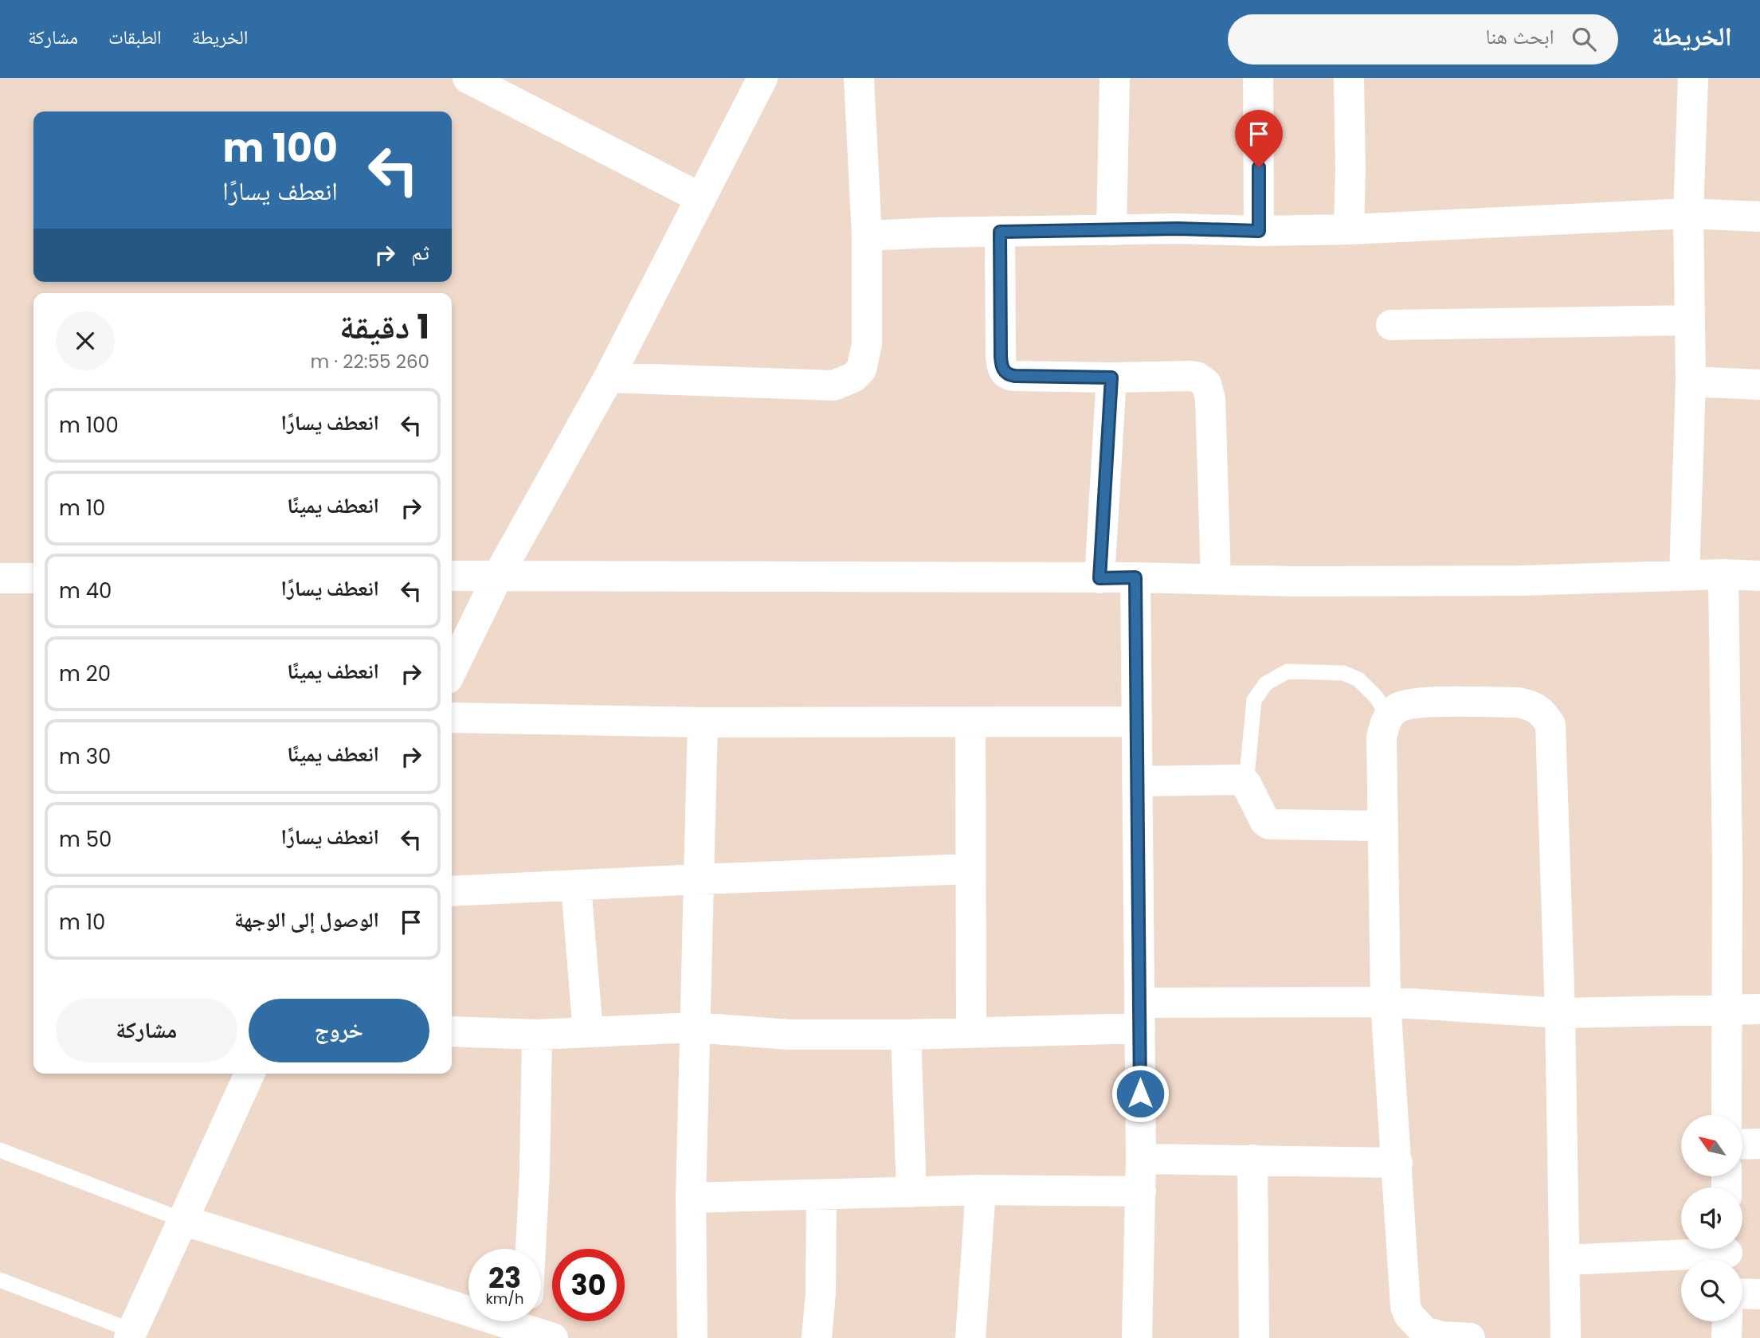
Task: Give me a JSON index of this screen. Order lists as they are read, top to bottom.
{
  "north": "top left",
  "page": {
    "header": "الخريطة",
    "search": "ابحث هنا",
    "nav": ["الخريطة", "الطبقات", "مشاركة"],
    "turn": ["100 m", "انعطف يسارًا"],
    "then": "ثم",
    "heading": ["1 دقيقة", "260 m · 22:55"],
    "list": [
      {
        "name": "انعطف يسارًا",
        "value": "100 m"
      },
      {
        "name": "انعطف يمينًا",
        "value": "10 m"
      },
      {
        "name": "انعطف يسارًا",
        "value": "40 m"
      },
      {
        "name": "انعطف يمينًا",
        "value": "20 m"
      },
      {
        "name": "انعطف يمينًا",
        "value": "30 m"
      },
      {
        "name": "انعطف يسارًا",
        "value": "50 m"
      },
      {
        "name": "الوصول إلى الوجهة",
        "value": "10 m"
      }
    ],
    "buttons": ["خروج", "مشاركة"],
    "speed": "23 km/h",
    "limit": "30"
  }
}
